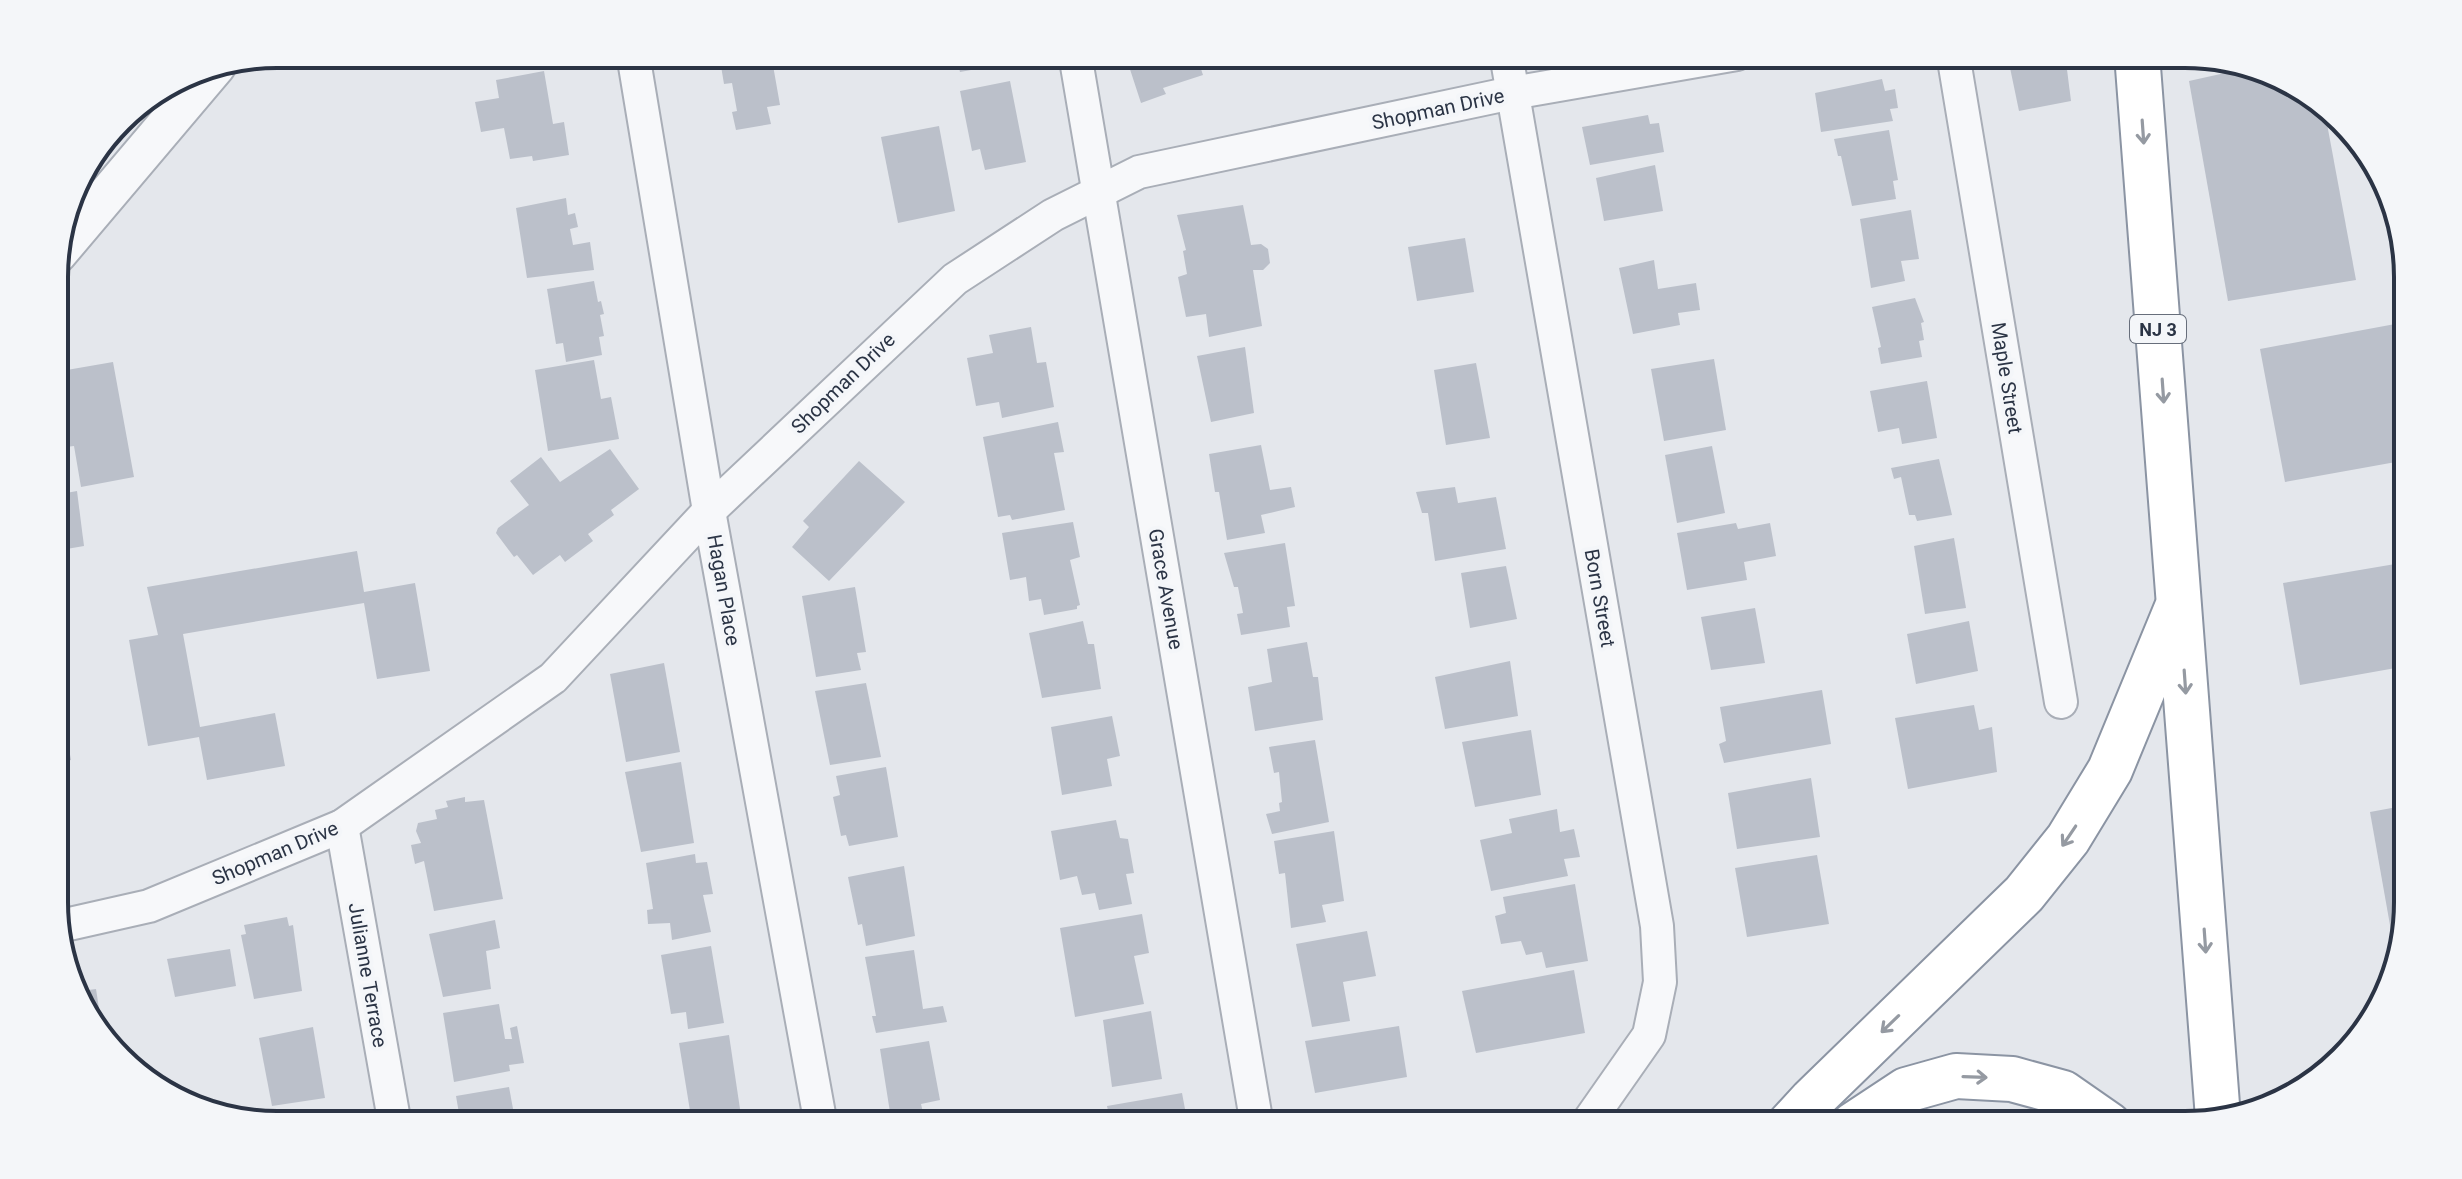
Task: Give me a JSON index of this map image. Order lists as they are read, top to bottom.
{
  "streets": {
    "highway": ["NJ 3"],
    "street": [
      "Shopman Drive",
      "Maple Street",
      "Grace Avenue",
      "Hagan Place",
      "Born Street",
      "Julianne Terrace"
    ]
  },
  "crossings": [
    ["Shopman Drive", "Grace Avenue"],
    ["Shopman Drive", "Hagan Place"],
    ["Shopman Drive", "Born Street"],
    ["Shopman Drive", "Julianne Terrace"]
  ]
}
